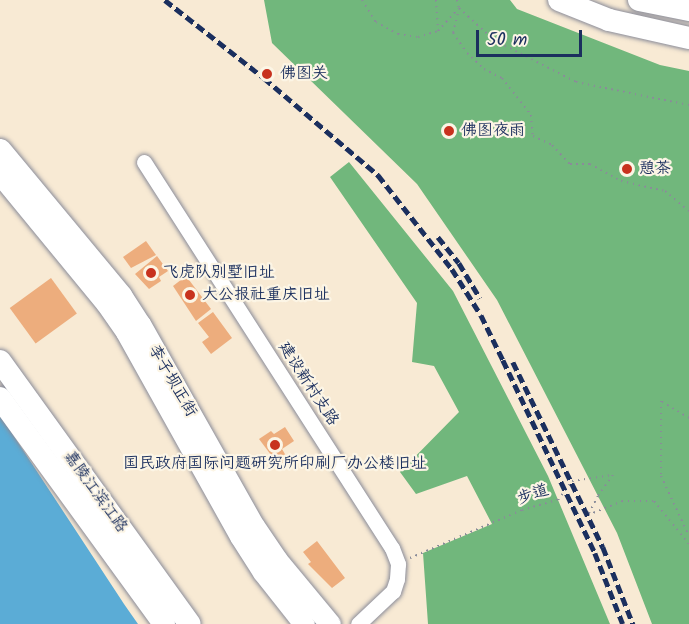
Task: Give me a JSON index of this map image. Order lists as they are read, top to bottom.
{
  "streets": {
    "main road": ["李子坝正街", "嘉陵江滨江路"],
    "street": ["建设新村支路"],
    "path": ["步道"]
  },
  "crossings": [
    ["建设新村支路", "步道"]
  ],
  "places": [
    "佛图关",
    "佛图夜雨",
    "憩茶",
    "飞虎队别墅旧址",
    "大公报社重庆旧址",
    "国民政府国际问题研究所印刷厂办公楼旧址"
  ],
  "scale_bar": "50 m"
}
